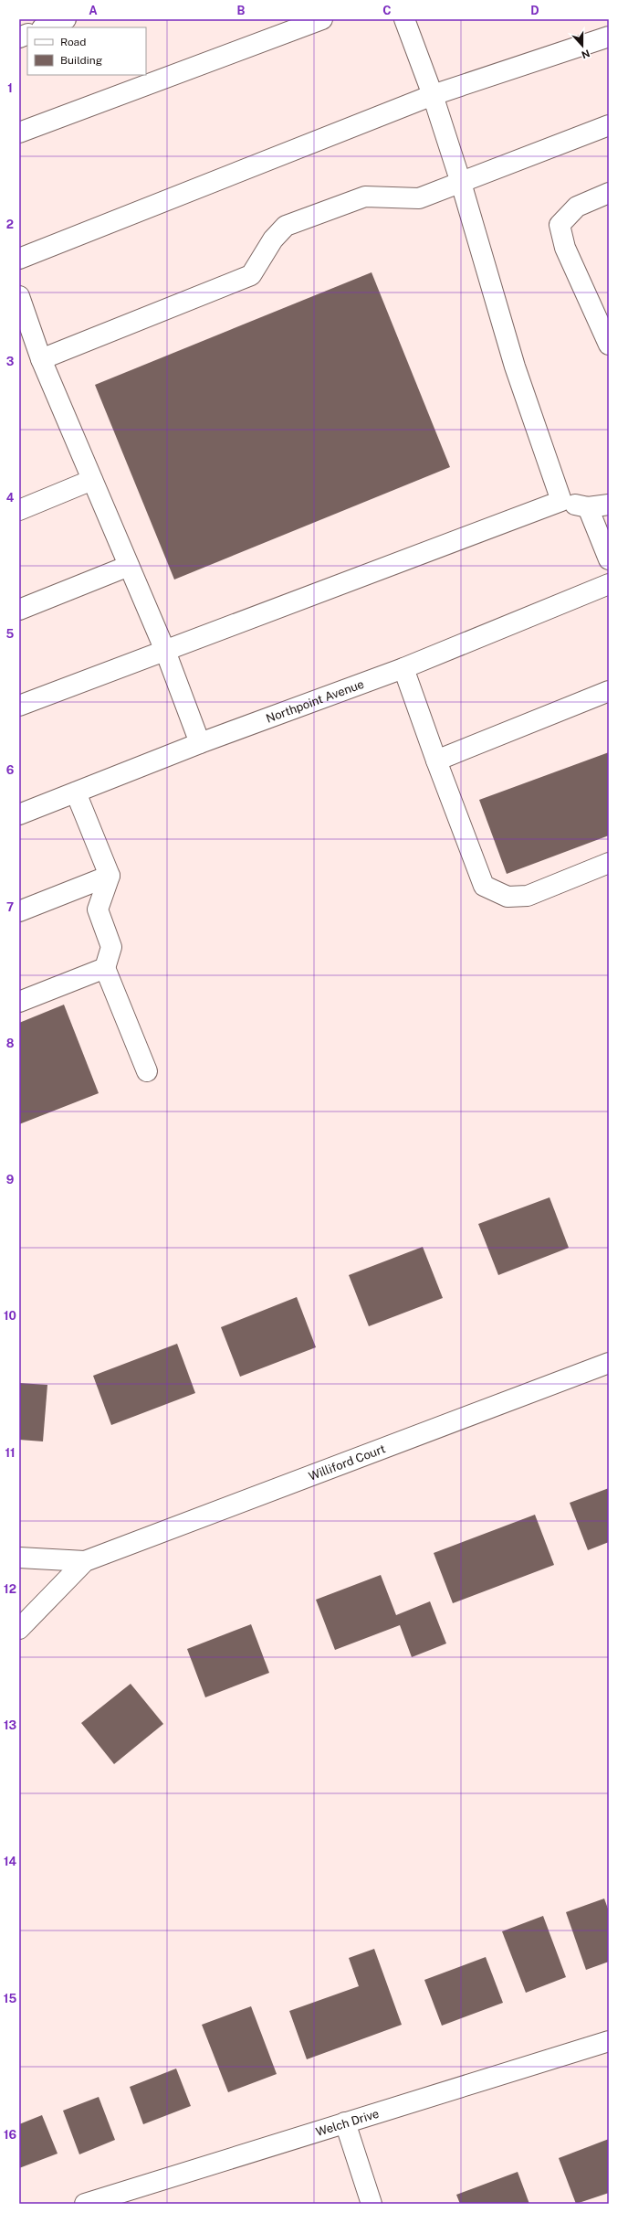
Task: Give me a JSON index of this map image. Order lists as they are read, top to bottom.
{
  "streets": {
    "street": ["Northpoint Avenue", "Williford Court", "Welch Drive"]
  },
  "legend": ["Road", "Building"],
  "north": "bottom",
  "grid": {
    "columns": [
      "A",
      "B",
      "C",
      "D"
    ],
    "rows": [
      "1",
      "2",
      "3",
      "4",
      "5",
      "6",
      "7",
      "8",
      "9",
      "10",
      "11",
      "12",
      "13",
      "14",
      "15",
      "16"
    ]
  }
}
